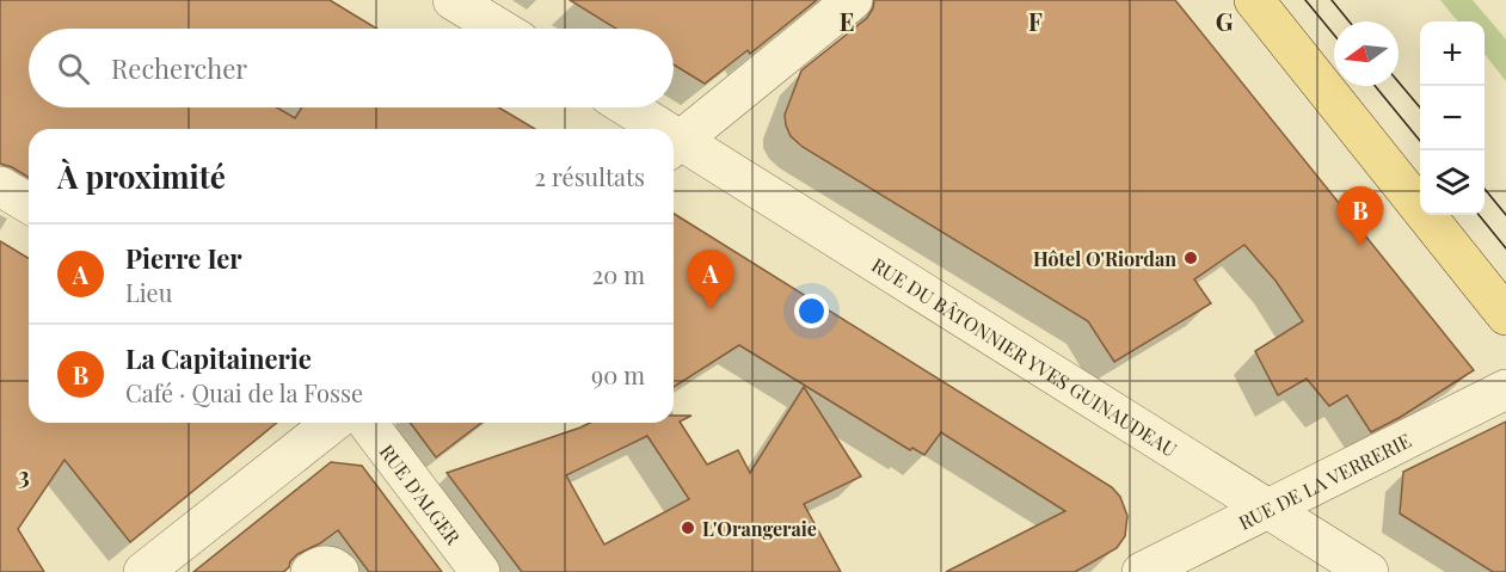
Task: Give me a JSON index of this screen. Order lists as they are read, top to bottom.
{
  "streets": {
    "street": ["RUE DU BÂTONNIER YVES GUINAUDEAU", "RUE DE LA VERRERIE", "RUE D'ALGER"]
  },
  "crossings": [
    ["RUE DU BÂTONNIER YVES GUINAUDEAU", "RUE DE LA VERRERIE"]
  ],
  "places": ["Hôtel O'Riordan", "L'Orangeraie"],
  "north": "left",
  "page": {
    "map_buttons": ["+", "−"],
    "search": "Rechercher",
    "heading": ["À proximité", "2 résultats"],
    "pins": ["B", "A"],
    "list": [
      {
        "mark": "A",
        "name": "Pierre Ier",
        "note": "Lieu",
        "value": "20 m"
      },
      {
        "mark": "B",
        "name": "La Capitainerie",
        "note": "Café · Quai de la Fosse",
        "value": "90 m"
      }
    ]
  },
  "grid": {
    "columns": ["E", "F", "G"],
    "rows": ["3"]
  }
}
